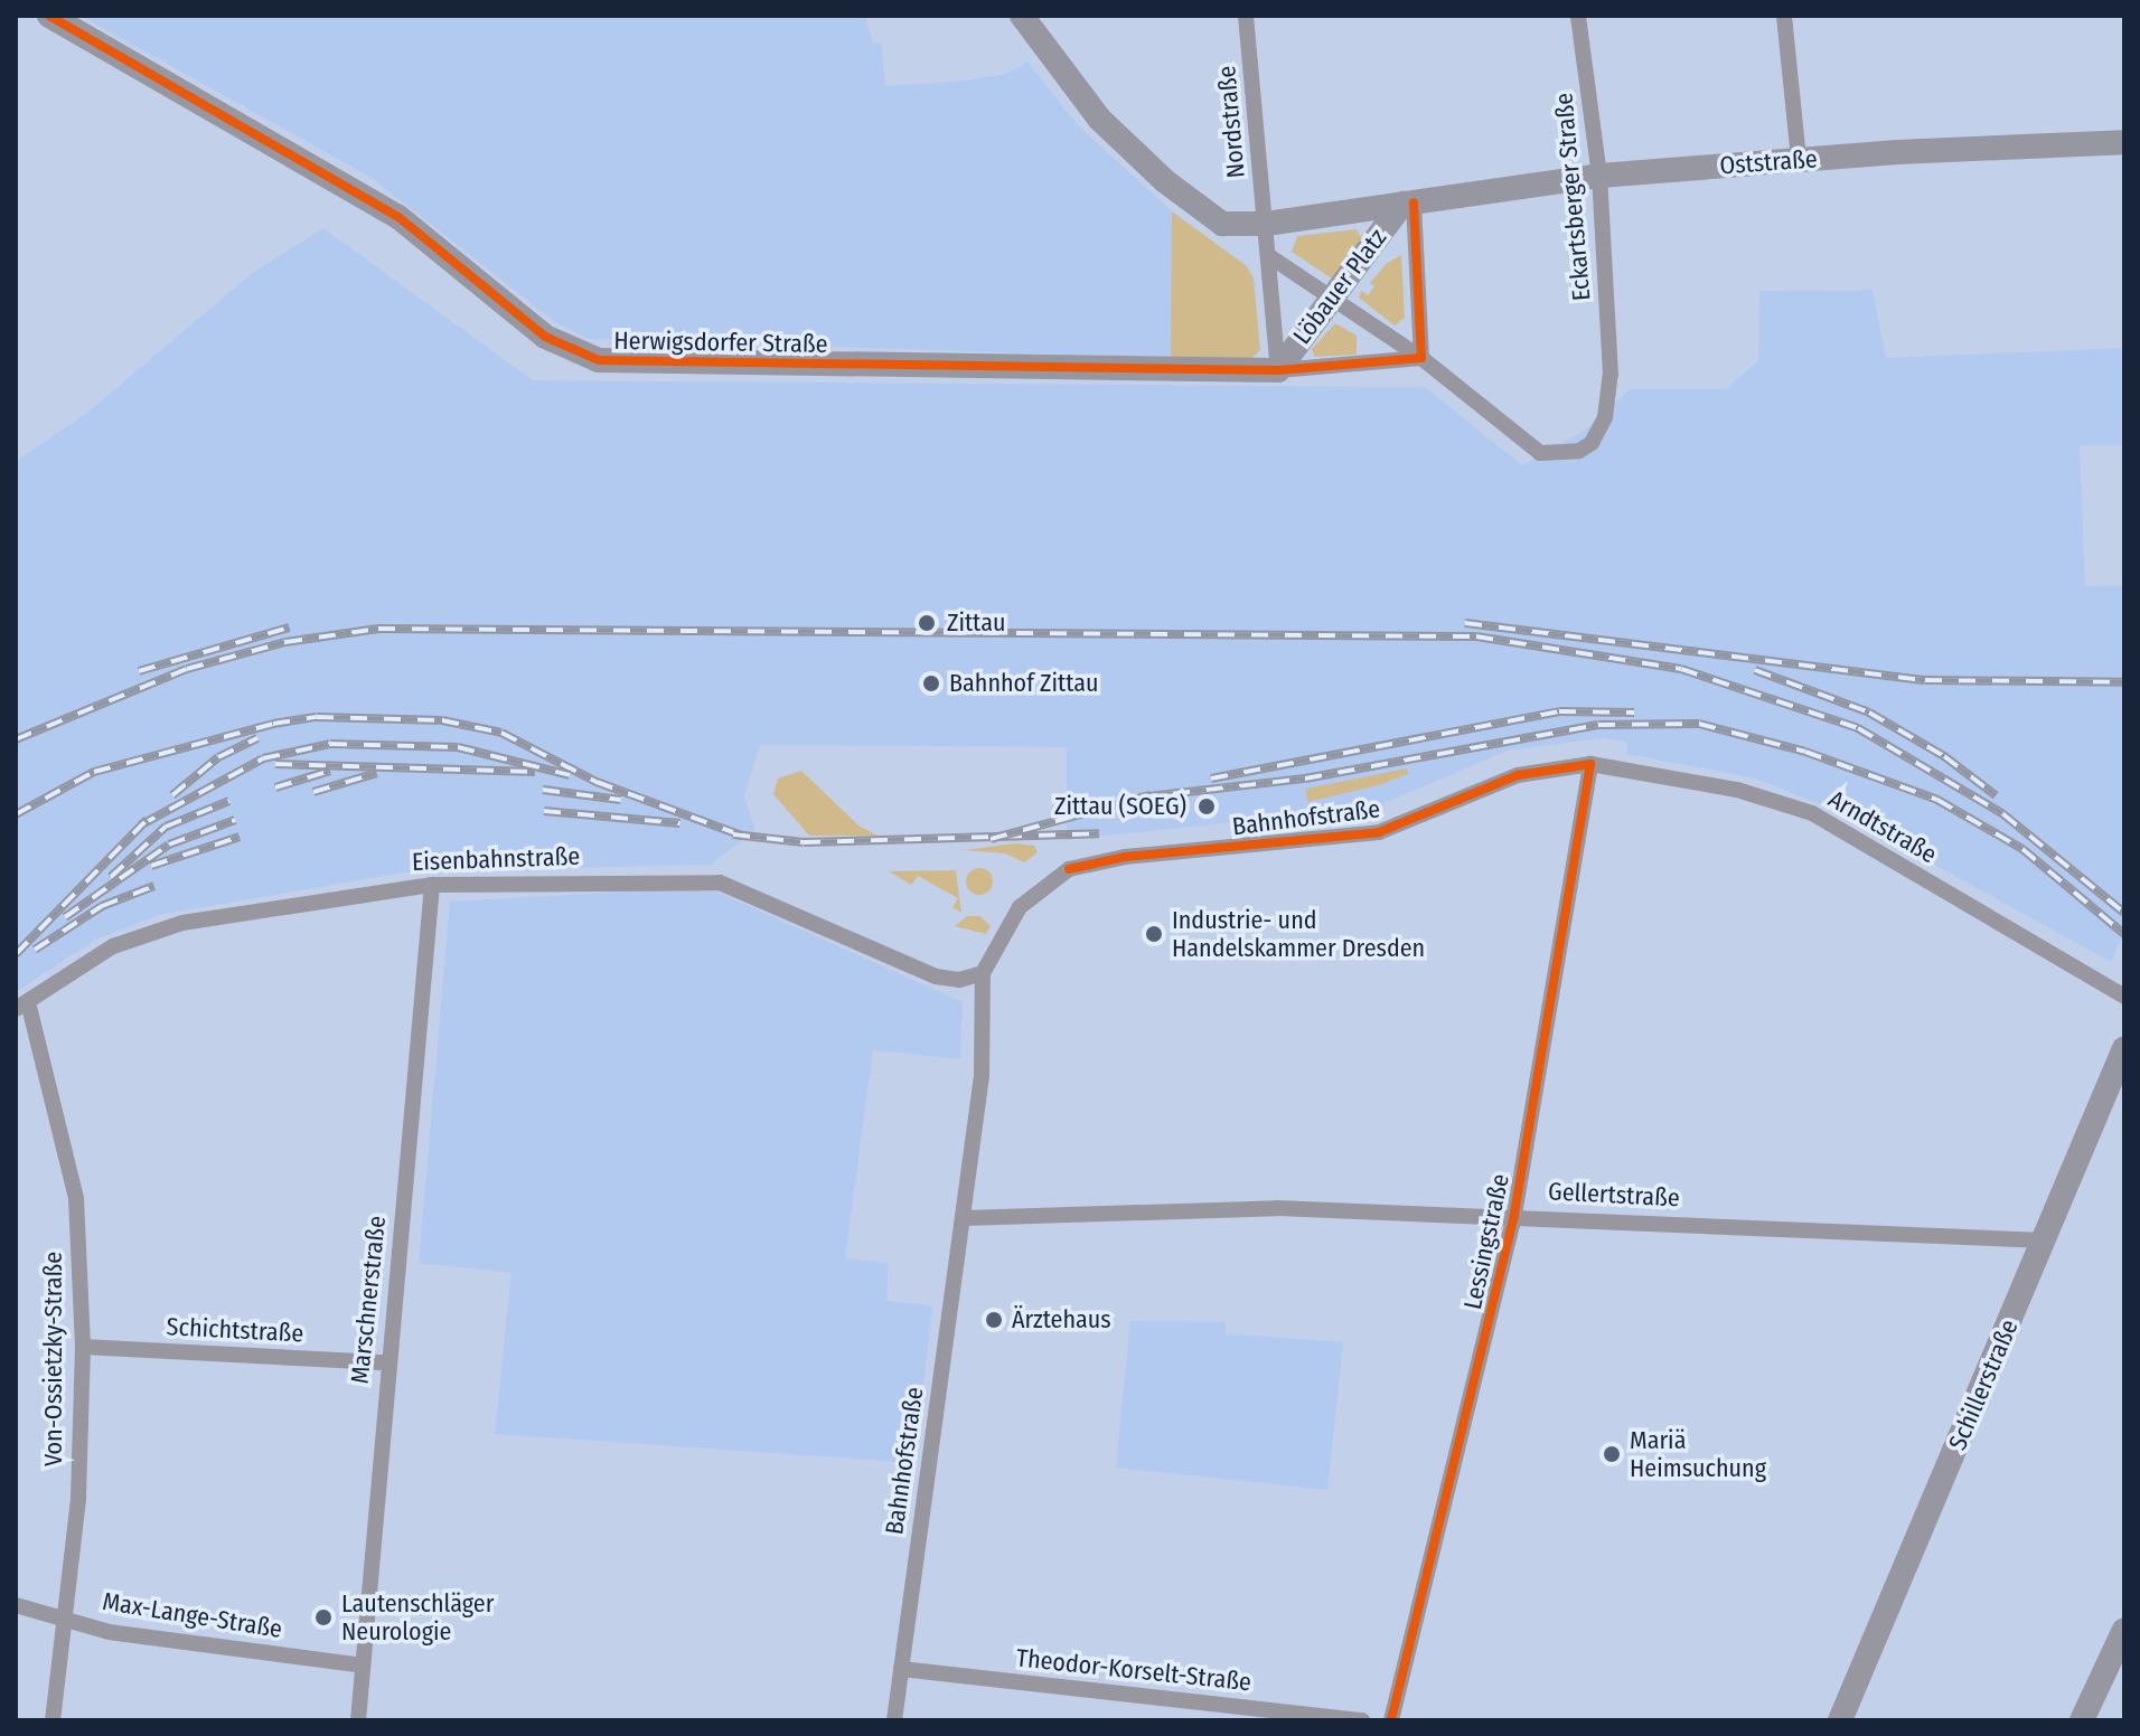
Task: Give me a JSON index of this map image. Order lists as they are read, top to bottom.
{
  "streets": {
    "main road": [
      "Oststraße",
      "Löbauer Platz",
      "Herwigsdorfer Straße",
      "Schillerstraße"
    ],
    "street": [
      "Nordstraße",
      "Eckartsberger Straße",
      "Bahnhofstraße",
      "Arndtstraße",
      "Eisenbahnstraße",
      "Gellertstraße",
      "Lessingstraße",
      "Marschnerstraße",
      "Schichtstraße",
      "Von-Ossietzky-Straße",
      "Max-Lange-Straße",
      "Theodor-Korselt-Straße"
    ]
  },
  "crossings": [
    ["Nordstraße", "Löbauer Platz"],
    ["Oststraße", "Eckartsberger Straße"],
    ["Oststraße", "Löbauer Platz"],
    ["Eckartsberger Straße", "Löbauer Platz"],
    ["Löbauer Platz", "Herwigsdorfer Straße"],
    ["Bahnhofstraße", "Arndtstraße"],
    ["Bahnhofstraße", "Eisenbahnstraße"],
    ["Bahnhofstraße", "Gellertstraße"],
    ["Bahnhofstraße", "Lessingstraße"],
    ["Bahnhofstraße", "Theodor-Korselt-Straße"],
    ["Arndtstraße", "Lessingstraße"],
    ["Eisenbahnstraße", "Marschnerstraße"],
    ["Eisenbahnstraße", "Von-Ossietzky-Straße"],
    ["Gellertstraße", "Lessingstraße"],
    ["Gellertstraße", "Schillerstraße"],
    ["Marschnerstraße", "Schichtstraße"],
    ["Marschnerstraße", "Max-Lange-Straße"],
    ["Schichtstraße", "Von-Ossietzky-Straße"],
    ["Von-Ossietzky-Straße", "Max-Lange-Straße"]
  ],
  "places": [
    "Zittau",
    "Bahnhof Zittau",
    "Zittau (SOEG)",
    "Industrie- und Handelskammer Dresden",
    "Ärztehaus",
    "Mariä Heimsuchung",
    "Lautenschläger Neurologie"
  ]
}
